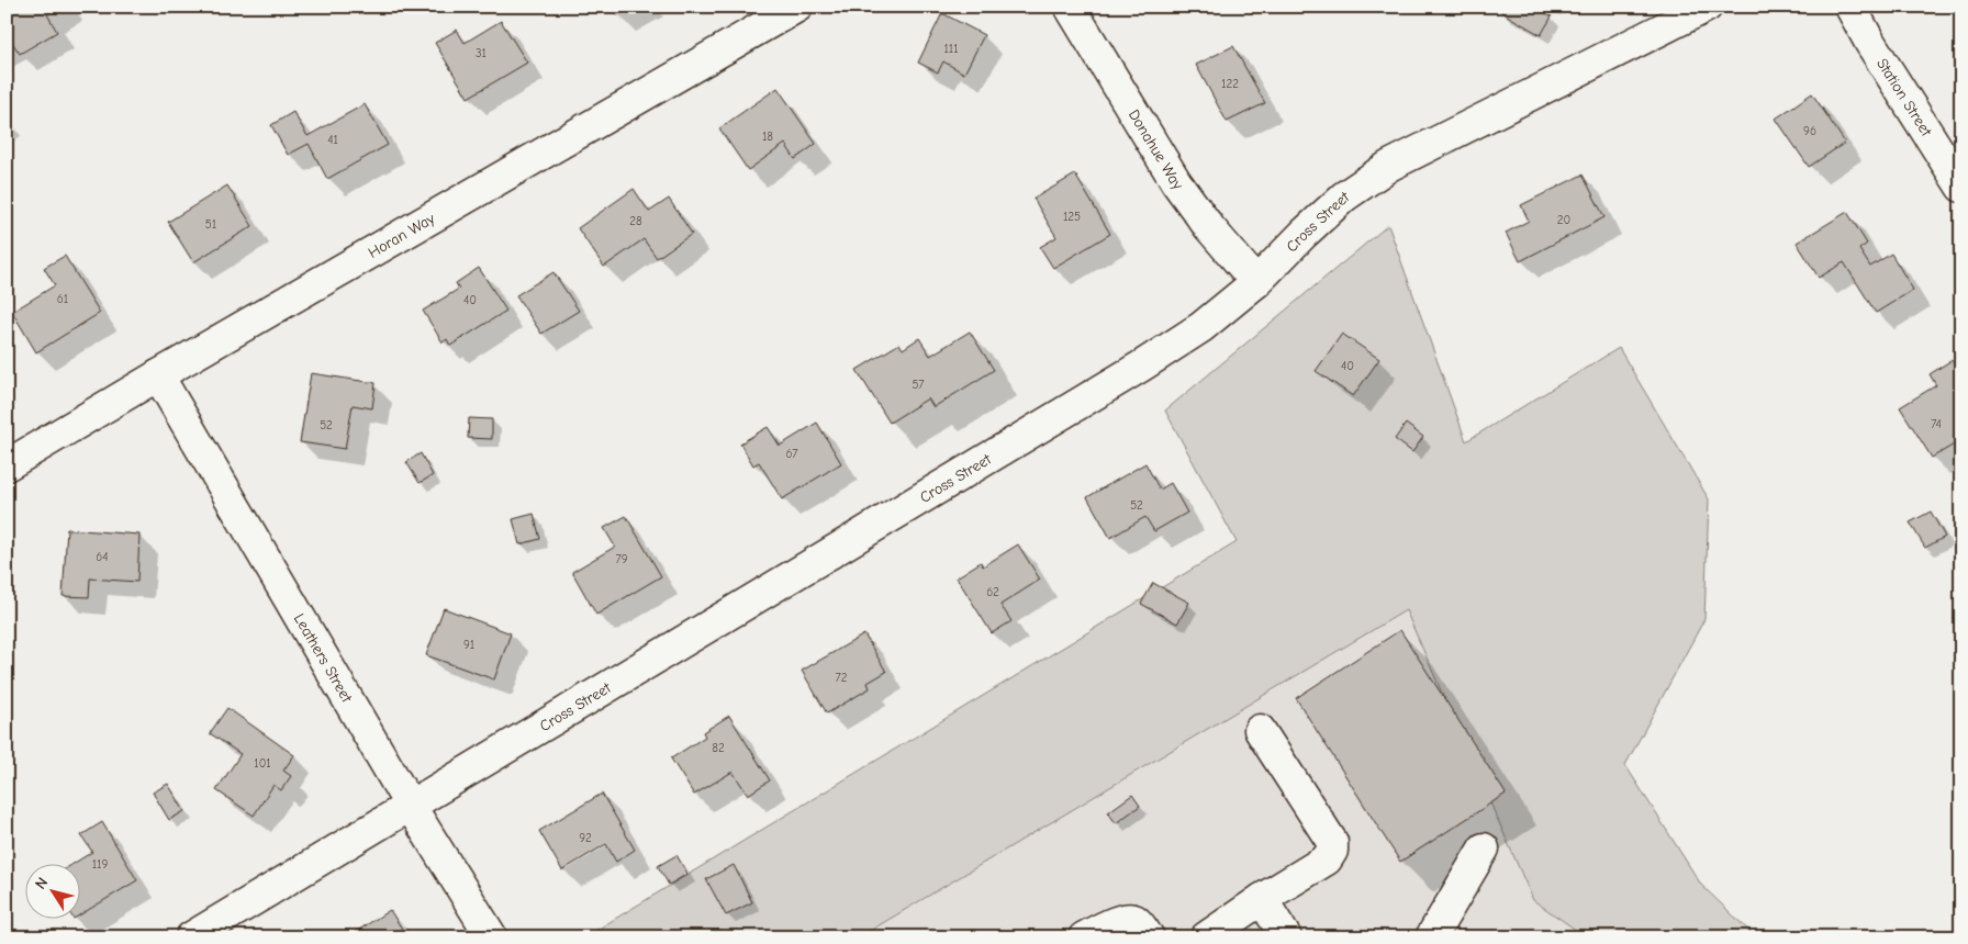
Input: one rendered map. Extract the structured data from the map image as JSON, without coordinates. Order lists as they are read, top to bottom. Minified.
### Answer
{"streets":{"street":["Station Street","Donahue Way","Cross Street","Horan Way","Leathers Street"]},"crossings":[["Donahue Way","Cross Street"],["Cross Street","Leathers Street"],["Horan Way","Leathers Street"]],"house_numbers":["111","31","122","96","18","41","125","20","28","51","61","40","40","57","74","52","67","52","64","79","62","91","72","82","101","92","119"],"north":"top left"}
